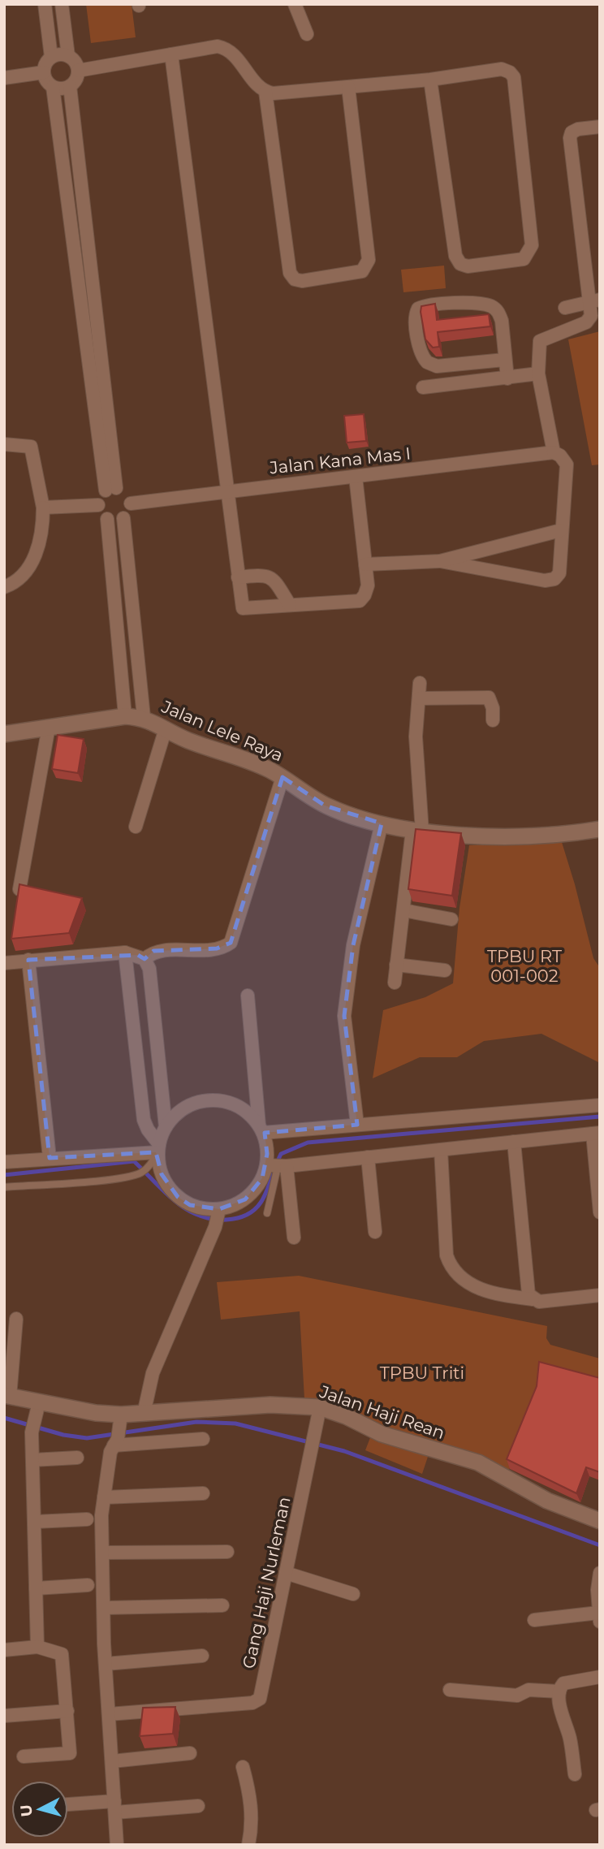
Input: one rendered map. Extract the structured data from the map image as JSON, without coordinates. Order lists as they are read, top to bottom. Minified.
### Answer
{"streets":{"street":["Jalan Kana Mas I","Jalan Lele Raya","Jalan Haji Rean","Gang Haji Nurleman"]},"crossings":[["Jalan Haji Rean","Gang Haji Nurleman"]],"parks":["TPBU RT 001-002","TPBU Triti"],"north":"left"}
